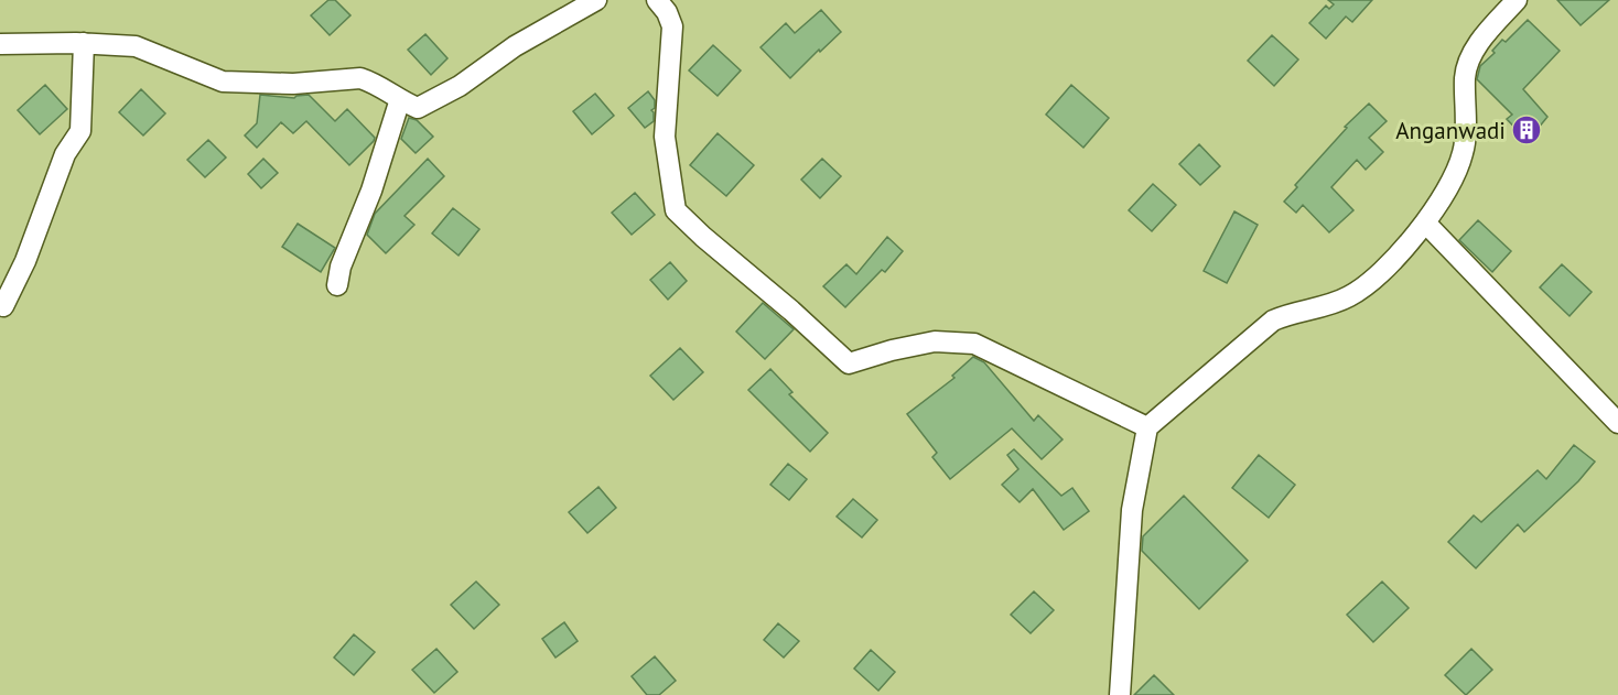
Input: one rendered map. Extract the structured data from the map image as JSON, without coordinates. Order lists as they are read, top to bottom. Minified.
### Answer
{"places":{"building":["Anganwadi"]}}
